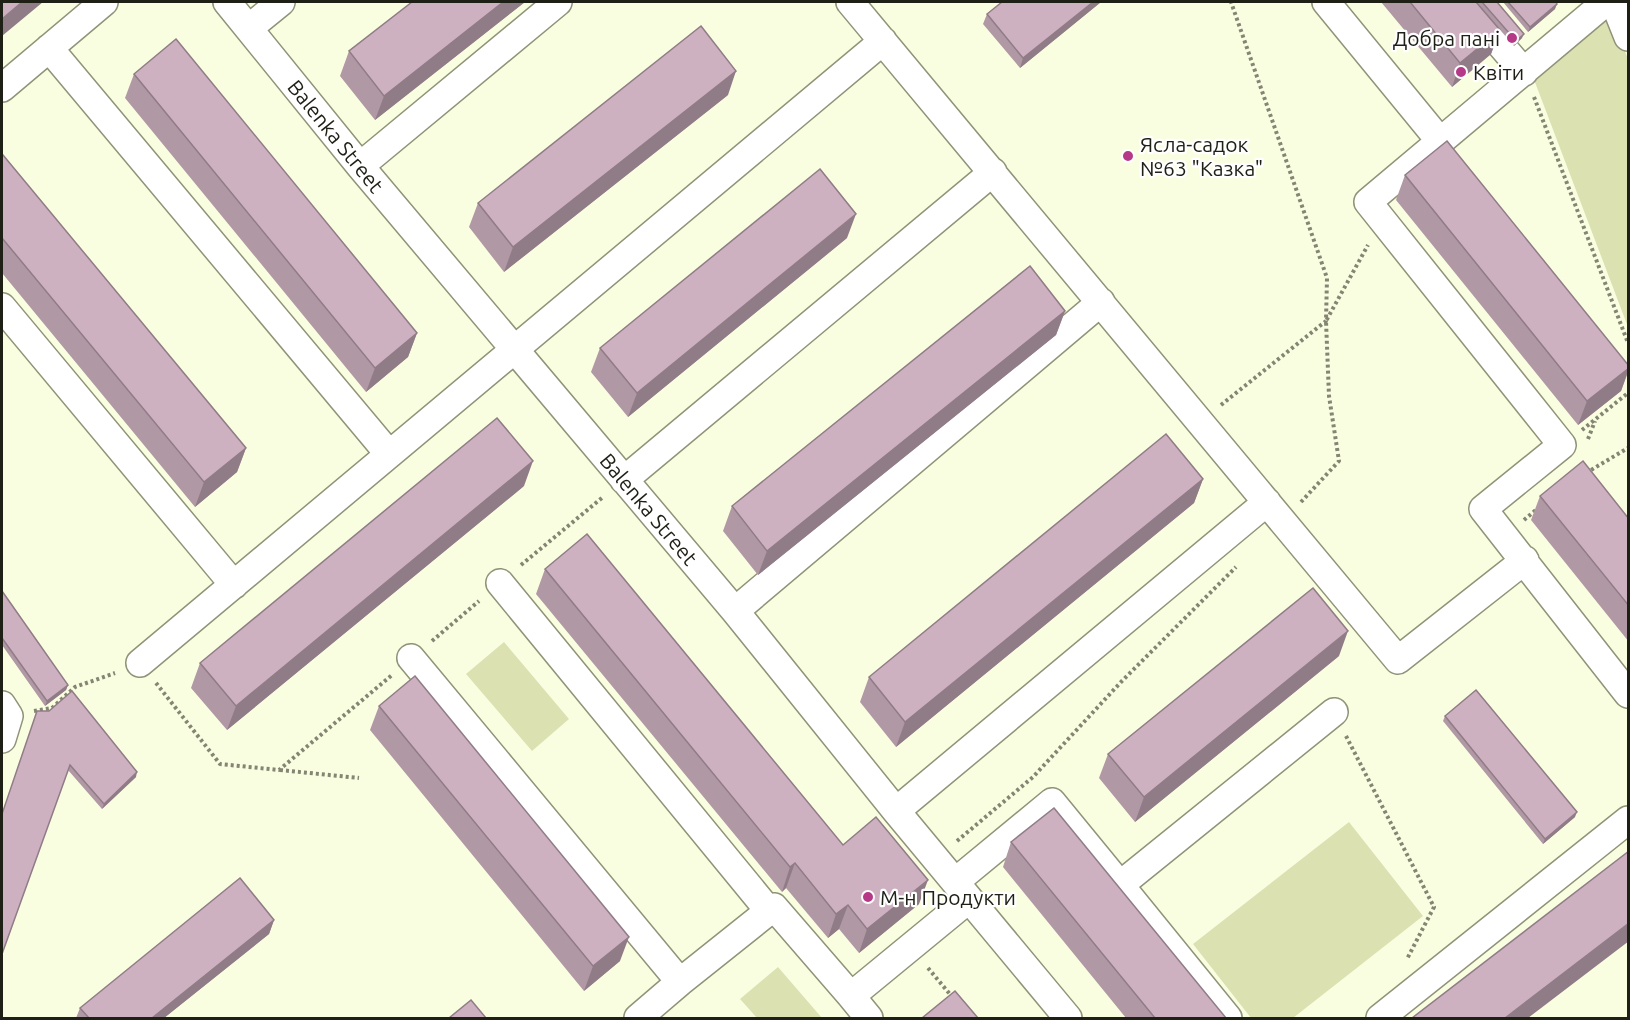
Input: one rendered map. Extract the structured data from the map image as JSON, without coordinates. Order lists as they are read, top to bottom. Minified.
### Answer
{"streets":{"street":["Balenka Street"]},"places":["Добра пані","Квіти","Ясла-садок №63 \"Казка\"","М-н Продукти"]}
